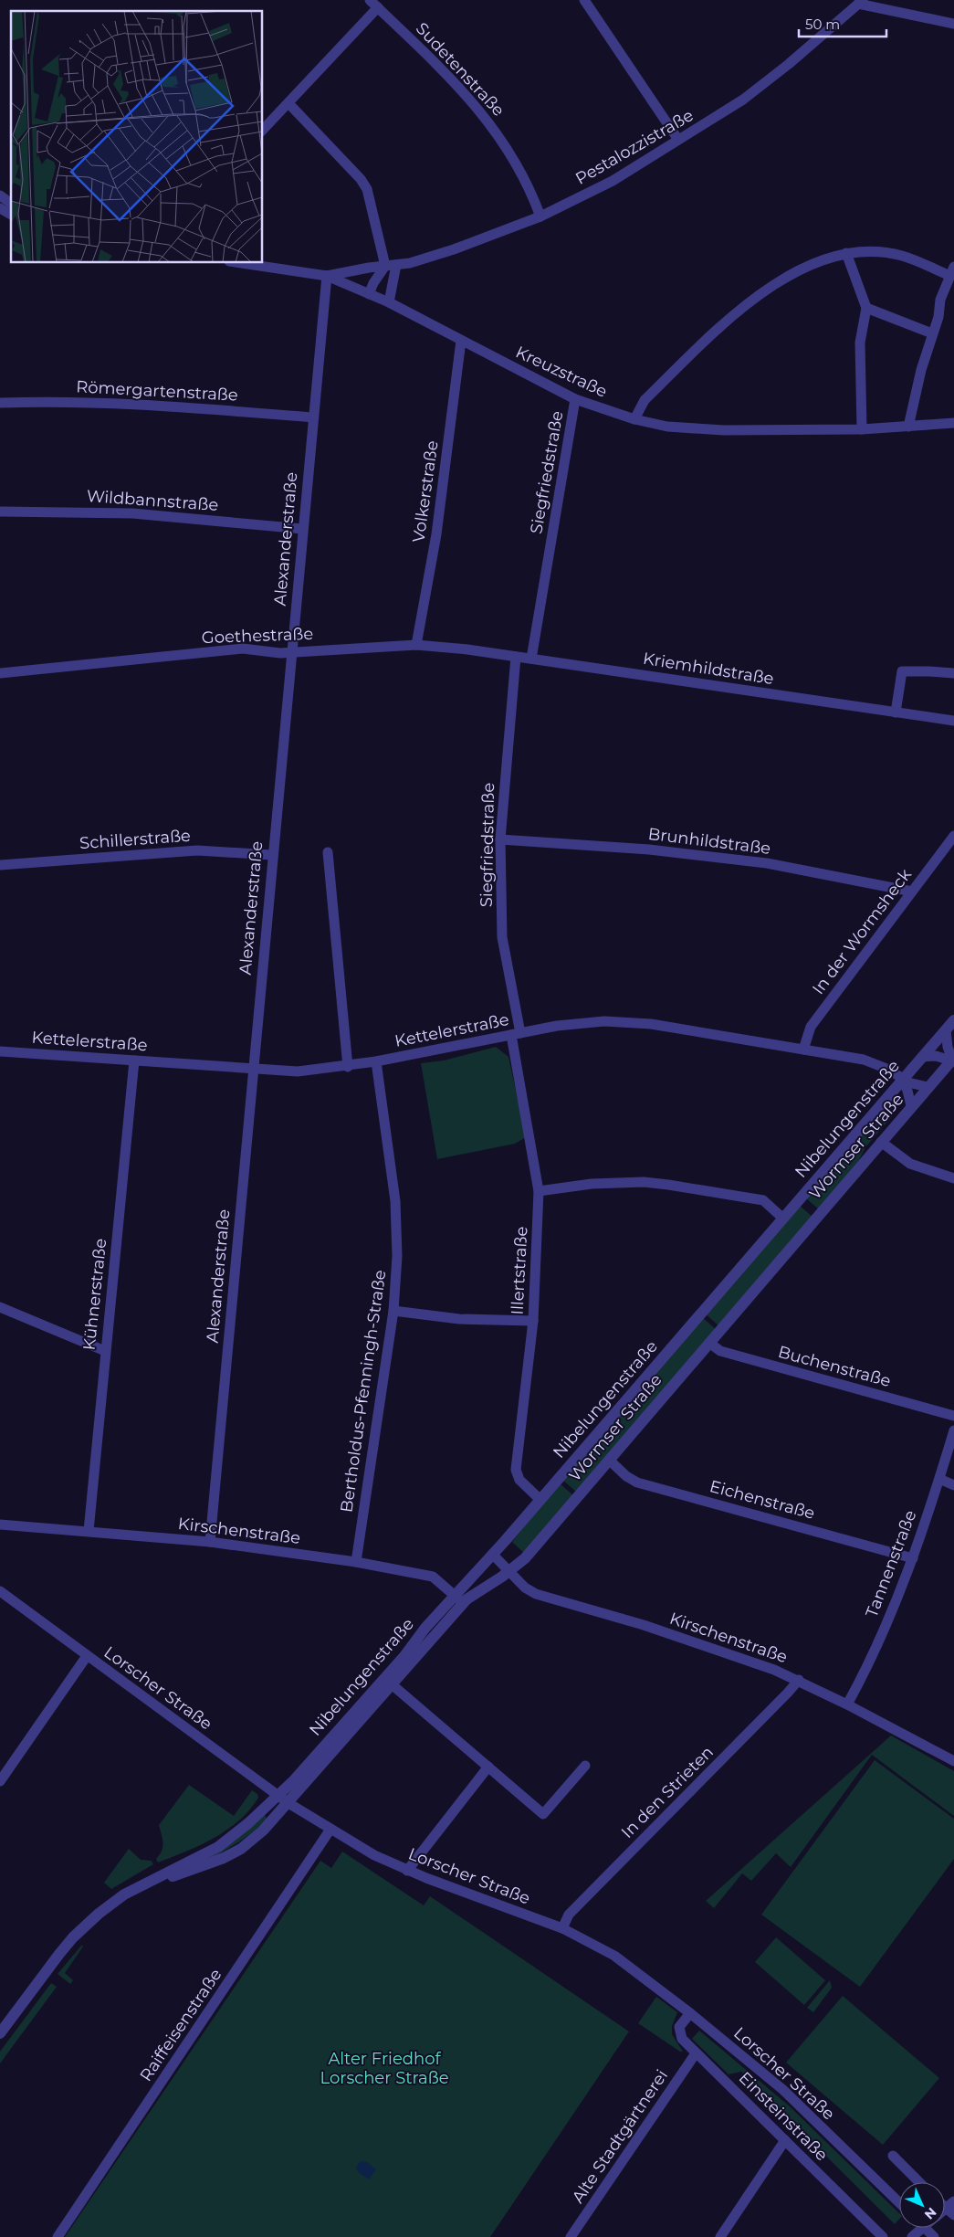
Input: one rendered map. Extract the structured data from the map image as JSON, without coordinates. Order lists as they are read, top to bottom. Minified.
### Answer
{"streets":{"street":["Sudetenstraße","Pestalozzistraße","Kreuzstraße","Römergartenstraße","Siegfriedstraße","Volkerstraße","Wildbannstraße","Alexanderstraße","Goethestraße","Kriemhildstraße","Schillerstraße","Brunhildstraße","In der Wormsheck","Kettelerstraße","Nibelungenstraße","Wormser Straße","Illertstraße","Kühnerstraße","Buchenstraße","Bertholdus-Pfenningh-Straße","Eichenstraße","Kirschenstraße","Tannenstraße","Lorscher Straße","In den Strieten","Raiffeisenstraße","Einsteinstraße","Alte Stadtgärtnerei"]},"crossings":[["Sudetenstraße","Pestalozzistraße"],["Pestalozzistraße","Kreuzstraße"],["Pestalozzistraße","Alexanderstraße"],["Kreuzstraße","Siegfriedstraße"],["Kreuzstraße","Volkerstraße"],["Kreuzstraße","Alexanderstraße"],["Römergartenstraße","Alexanderstraße"],["Siegfriedstraße","Goethestraße"],["Siegfriedstraße","Kriemhildstraße"],["Siegfriedstraße","Brunhildstraße"],["Siegfriedstraße","Kettelerstraße"],["Siegfriedstraße","Illertstraße"],["Volkerstraße","Goethestraße"],["Wildbannstraße","Alexanderstraße"],["Alexanderstraße","Goethestraße"],["Alexanderstraße","Schillerstraße"],["Alexanderstraße","Kettelerstraße"],["Alexanderstraße","Kirschenstraße"],["Goethestraße","Kriemhildstraße"],["Brunhildstraße","In der Wormsheck"],["In der Wormsheck","Kettelerstraße"],["Kettelerstraße","Nibelungenstraße"],["Kettelerstraße","Wormser Straße"],["Kettelerstraße","Illertstraße"],["Kettelerstraße","Kühnerstraße"],["Kettelerstraße","Bertholdus-Pfenningh-Straße"],["Nibelungenstraße","Wormser Straße"],["Nibelungenstraße","Illertstraße"],["Nibelungenstraße","Kirschenstraße"],["Nibelungenstraße","Lorscher Straße"],["Wormser Straße","Buchenstraße"],["Wormser Straße","Eichenstraße"],["Wormser Straße","Kirschenstraße"],["Wormser Straße","Lorscher Straße"],["Kühnerstraße","Kirschenstraße"],["Bertholdus-Pfenningh-Straße","Kirschenstraße"],["Eichenstraße","Tannenstraße"],["Kirschenstraße","Tannenstraße"],["Kirschenstraße","In den Strieten"],["Lorscher Straße","In den Strieten"],["Lorscher Straße","Raiffeisenstraße"],["Lorscher Straße","Einsteinstraße"],["Einsteinstraße","Alte Stadtgärtnerei"]],"parks":["Alter Friedhof Lorscher Straße"],"scale_bar":"50 m","north":"bottom right"}
